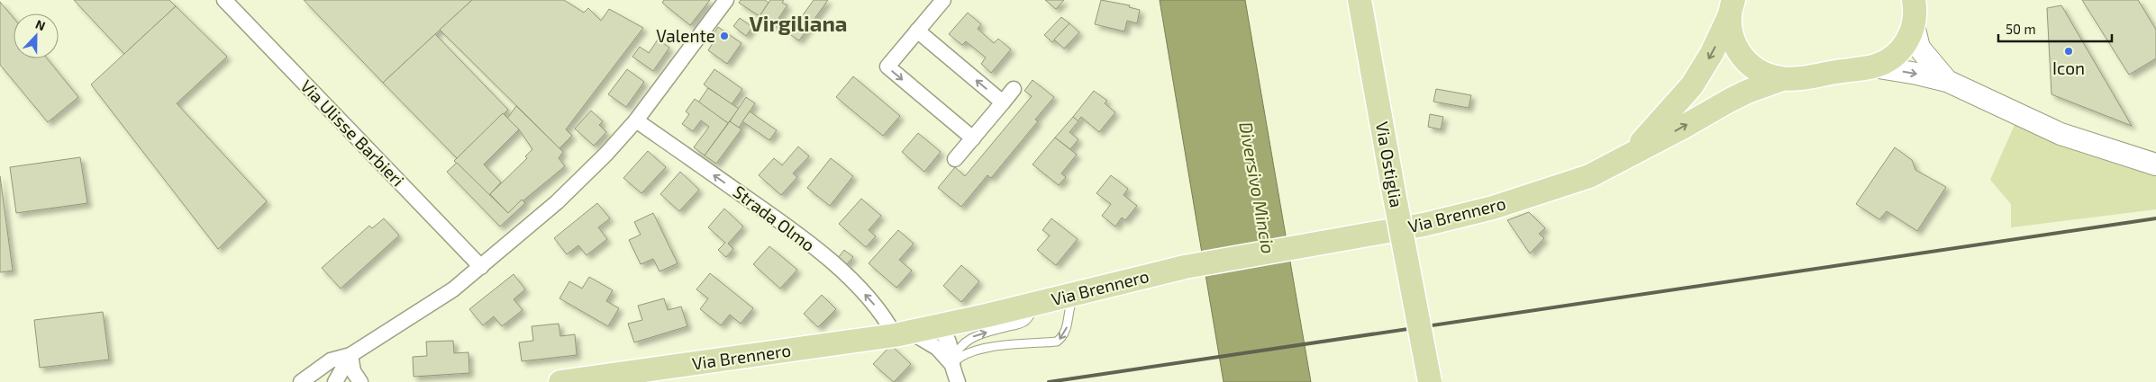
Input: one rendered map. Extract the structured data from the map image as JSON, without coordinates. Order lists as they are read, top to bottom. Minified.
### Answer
{"streets":{"main road":["Via Ostiglia","Via Brennero"],"street":["Via Ulisse Barbieri","Strada Olmo"]},"crossings":[["Via Brennero","Strada Olmo"]],"one_way":["Strada Olmo"],"districts":["Virgiliana"],"water":["Diversivo Mincio"],"places":["Valente","Icon"],"scale_bar":"50 m","north":"top"}
